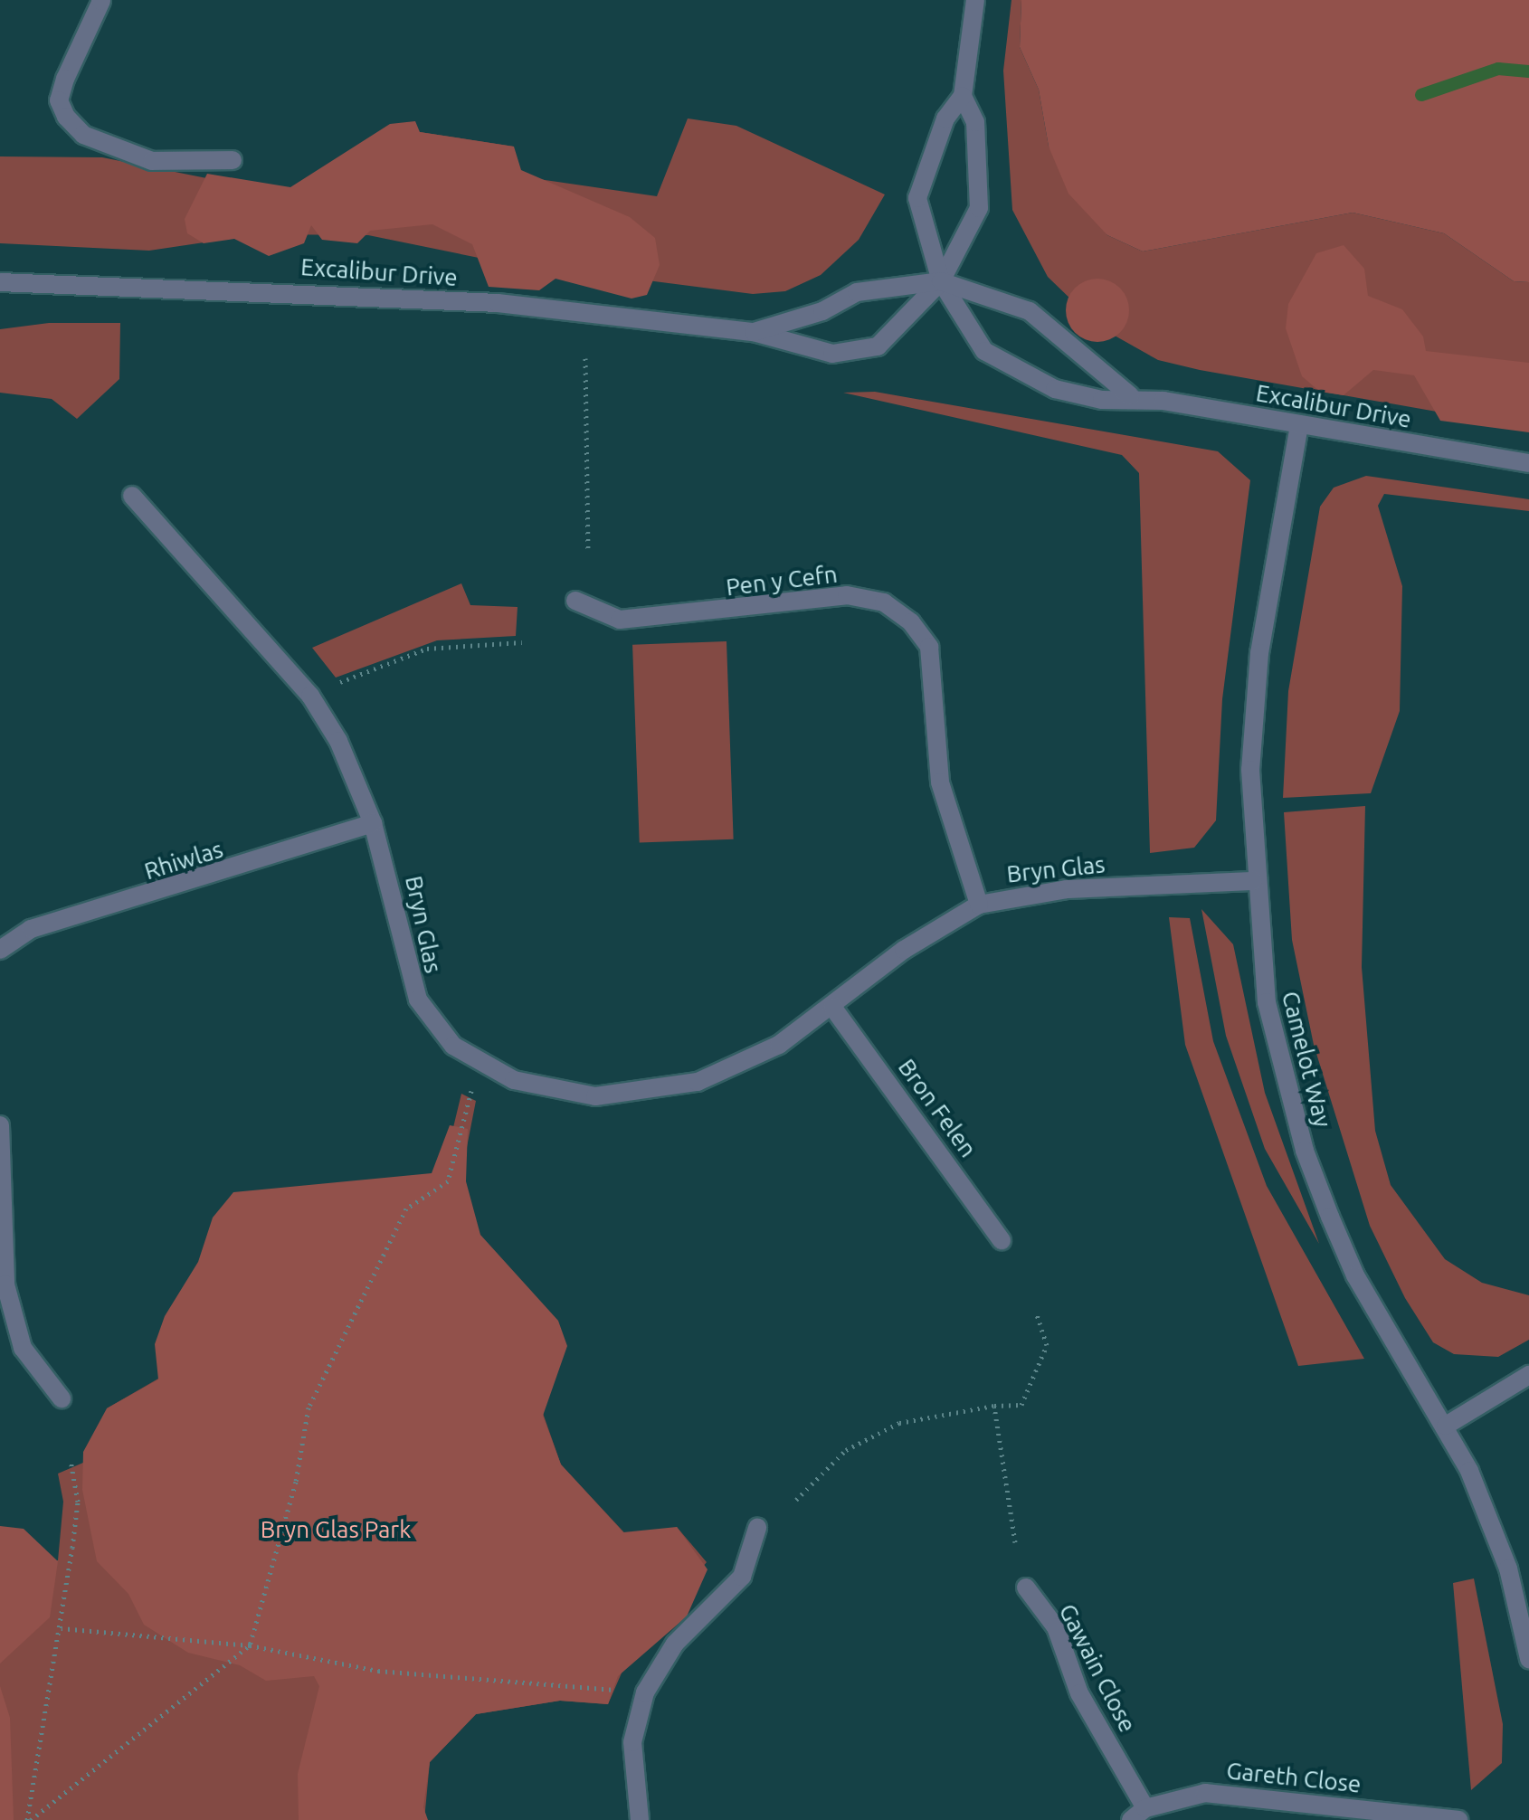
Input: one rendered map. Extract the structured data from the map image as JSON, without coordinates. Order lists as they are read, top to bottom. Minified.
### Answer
{"streets":{"street":["Excalibur Drive","Pen y Cefn","Rhiwlas","Bryn Glas","Camelot Way","Bron Felen","Gawain Close","Gareth Close"]},"crossings":[["Excalibur Drive","Camelot Way"],["Pen y Cefn","Bryn Glas"],["Rhiwlas","Bryn Glas"],["Bryn Glas","Camelot Way"],["Bryn Glas","Bron Felen"],["Gawain Close","Gareth Close"]],"parks":["Bryn Glas Park"]}
